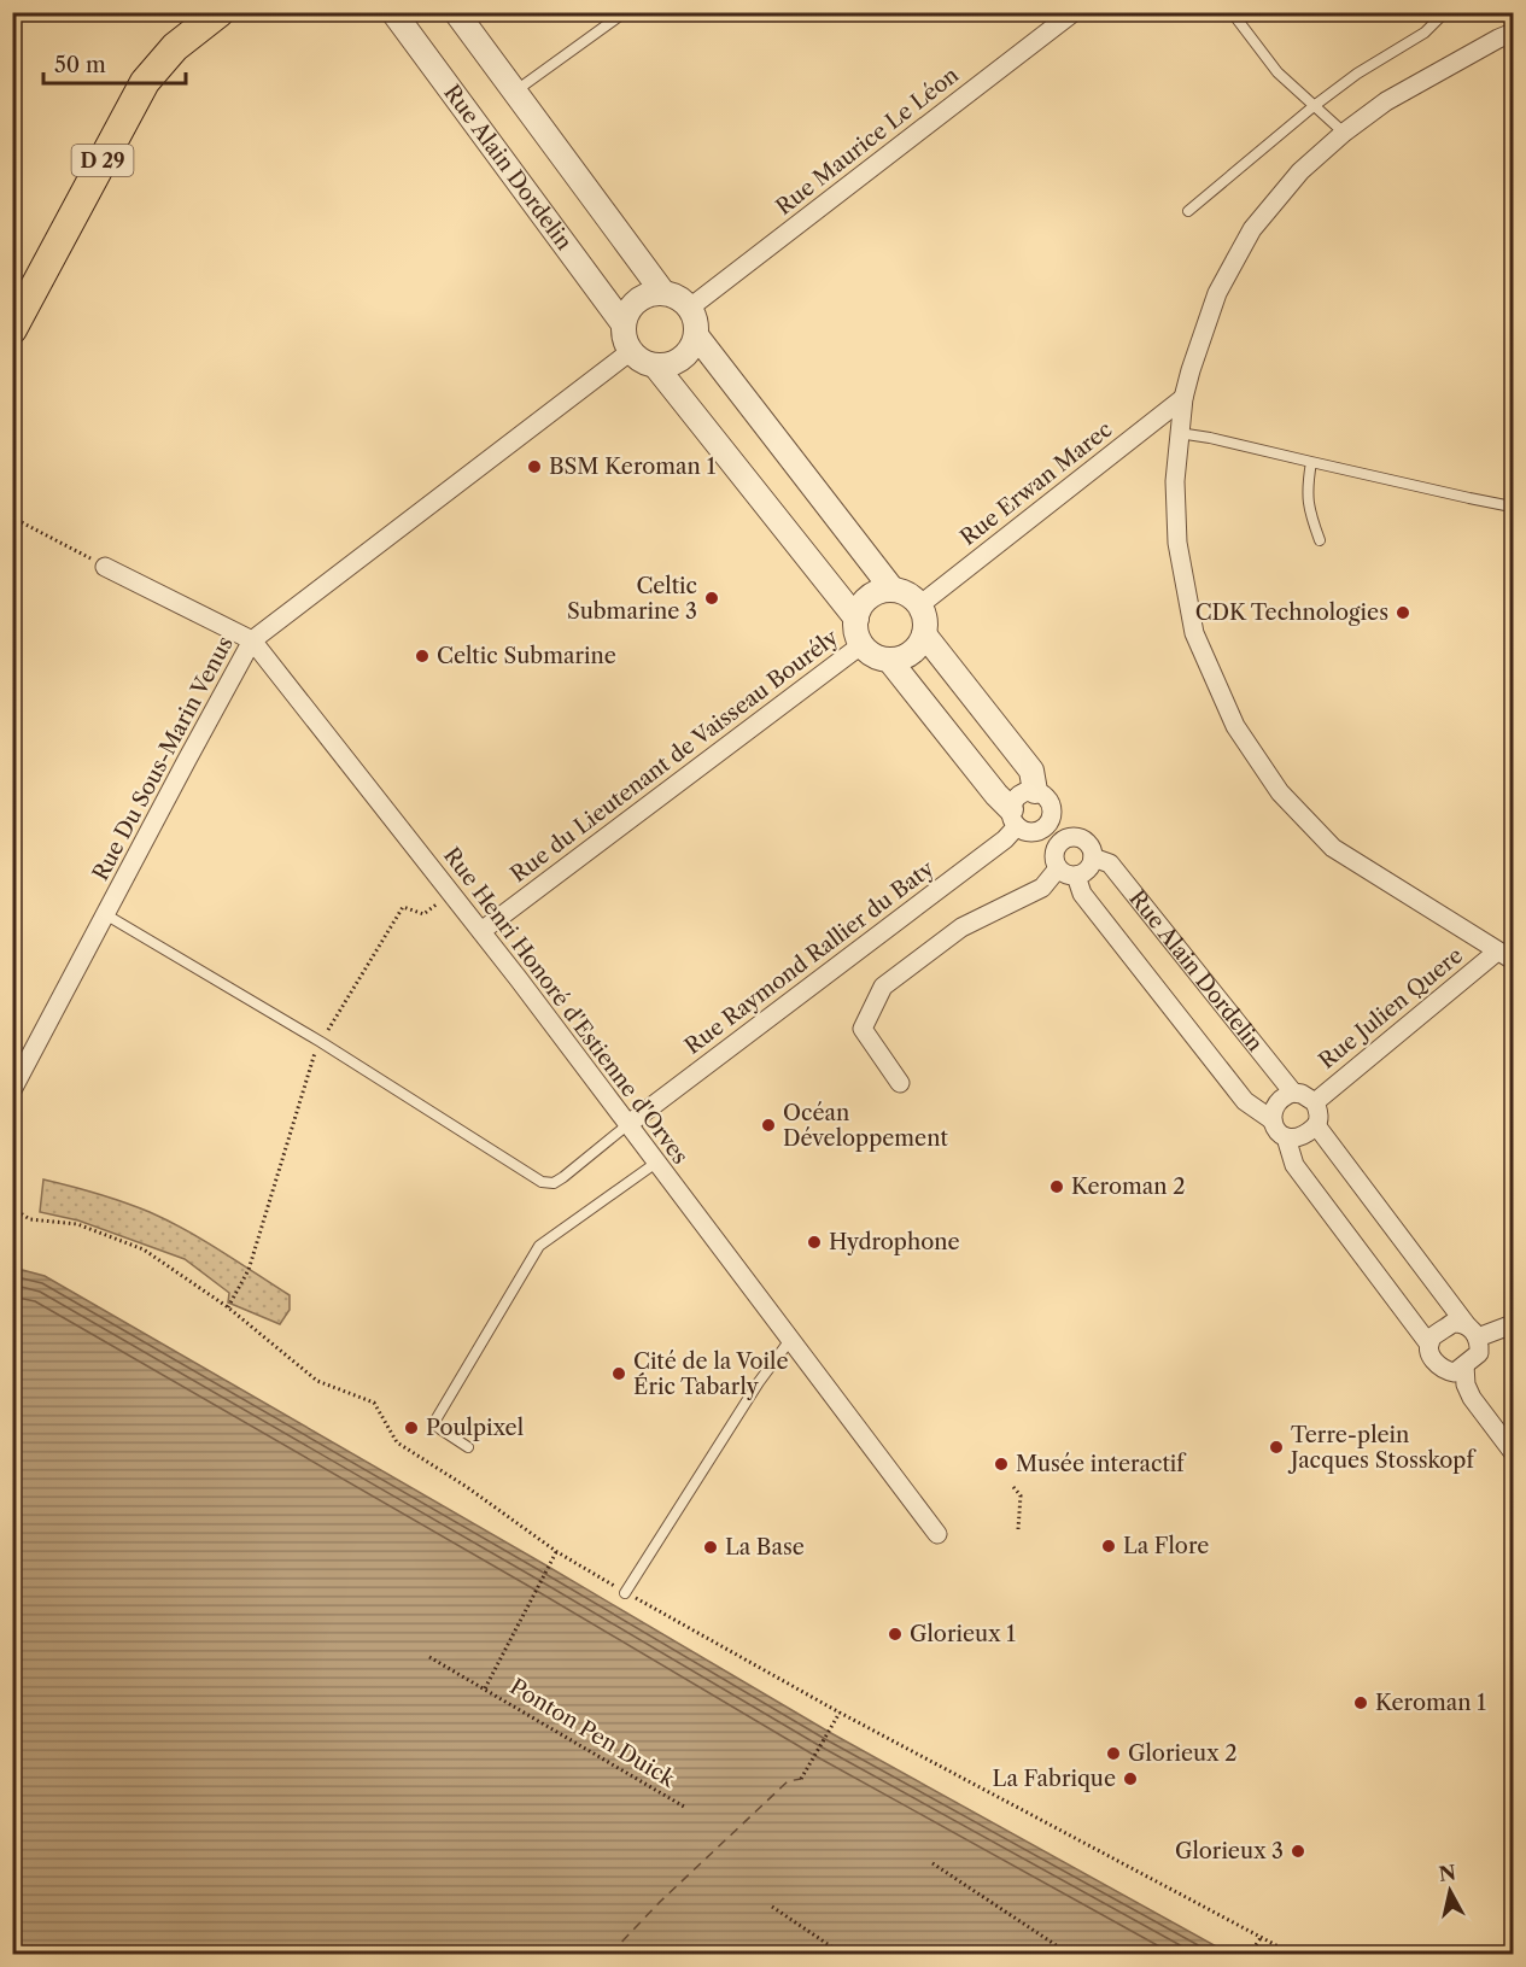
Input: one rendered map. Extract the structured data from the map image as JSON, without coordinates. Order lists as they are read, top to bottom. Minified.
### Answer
{"streets":{"main road":["D 29"],"street":["Rue Maurice Le Léon","Rue Alain Dordelin","Rue Erwan Marec","Rue du Lieutenant de Vaisseau Bourély","Rue Du Sous-Marin Venus","Rue Raymond Rallier du Baty","Rue Henri Honoré d'Estienne d'Orves","Rue Julien Quere"],"path":["Ponton Pen Duick"]},"crossings":[["Rue Maurice Le Léon","Rue Alain Dordelin"],["Rue Maurice Le Léon","Rue Du Sous-Marin Venus"],["Rue Alain Dordelin","Rue Du Sous-Marin Venus"],["Rue Alain Dordelin","Rue Julien Quere"],["Rue Erwan Marec","Rue du Lieutenant de Vaisseau Bourély"],["Rue du Lieutenant de Vaisseau Bourély","Rue Henri Honoré d'Estienne d'Orves"],["Rue Du Sous-Marin Venus","Rue Henri Honoré d'Estienne d'Orves"],["Rue Raymond Rallier du Baty","Rue Henri Honoré d'Estienne d'Orves"]],"places":["BSM Keroman 1","Celtic Submarine 3","CDK Technologies","Celtic Submarine","Océan Développement","Keroman 2","Hydrophone","Cité de la Voile Éric Tabarly","Poulpixel","Terre-plein Jacques Stosskopf","Musée interactif","La Flore","La Base","Glorieux 1","Keroman 1","Glorieux 2","La Fabrique","Glorieux 3"],"scale_bar":"50 m","north":"top"}
